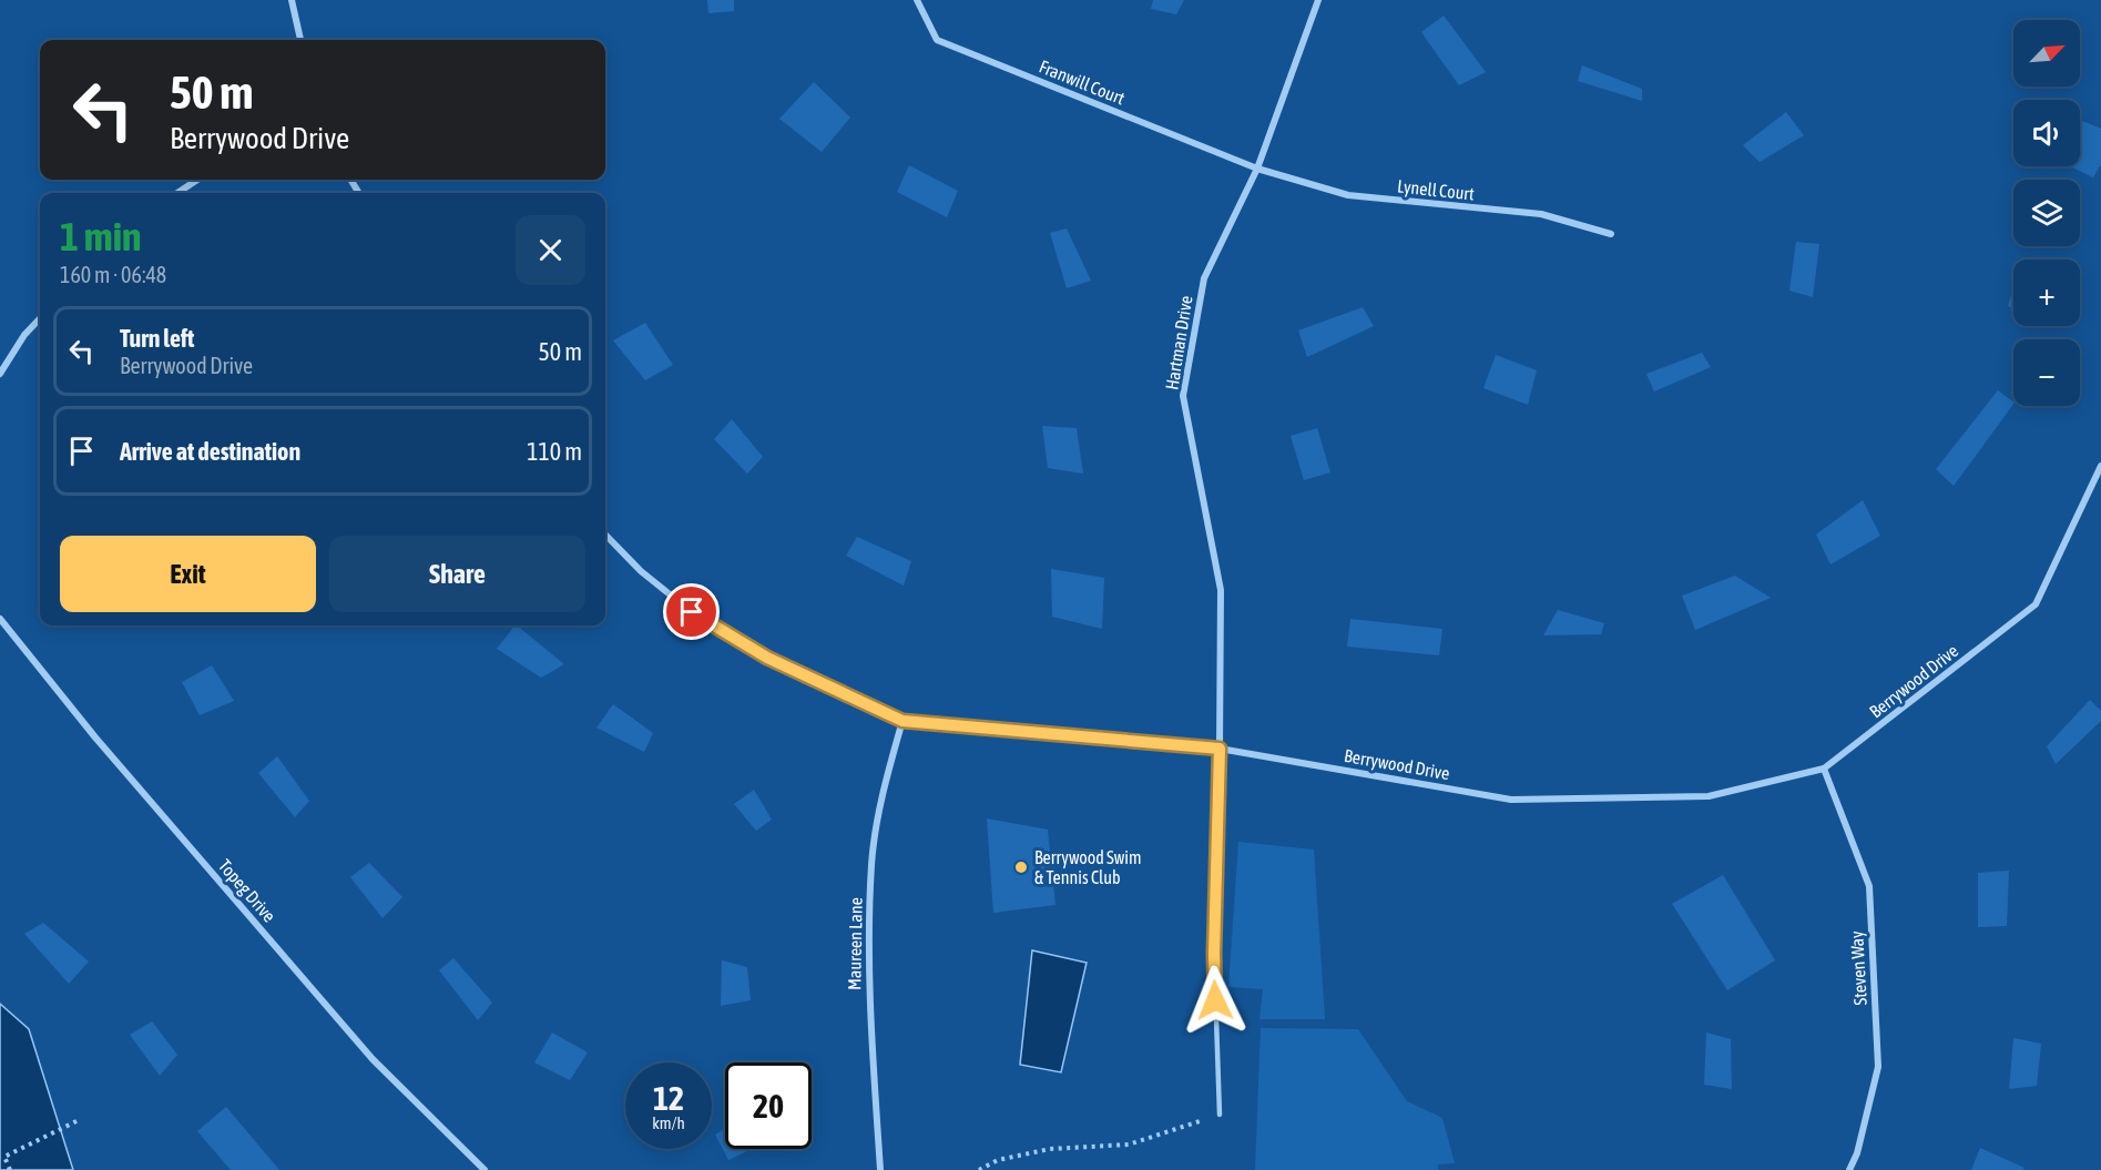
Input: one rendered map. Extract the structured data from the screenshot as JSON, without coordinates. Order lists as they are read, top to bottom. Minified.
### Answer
{"streets":{"street":["Franwill Court","Lynell Court","Hartman Drive","Berrywood Drive","Topeg Drive","Maureen Lane","Steven Way"]},"crossings":[["Franwill Court","Lynell Court"],["Franwill Court","Hartman Drive"],["Lynell Court","Hartman Drive"],["Hartman Drive","Berrywood Drive"],["Berrywood Drive","Maureen Lane"],["Berrywood Drive","Steven Way"]],"places":["Berrywood Swim & Tennis Club"],"north":"top right","page":{"map_buttons":["+","−"],"turn":["50 m","Berrywood Drive"],"heading":["1 min","160 m · 06:48"],"list":[{"name":"Turn left","note":"Berrywood Drive","value":"50 m"},{"name":"Arrive at destination","value":"110 m"}],"buttons":["Exit","Share"],"speed":"12 km/h","limit":"20"}}
